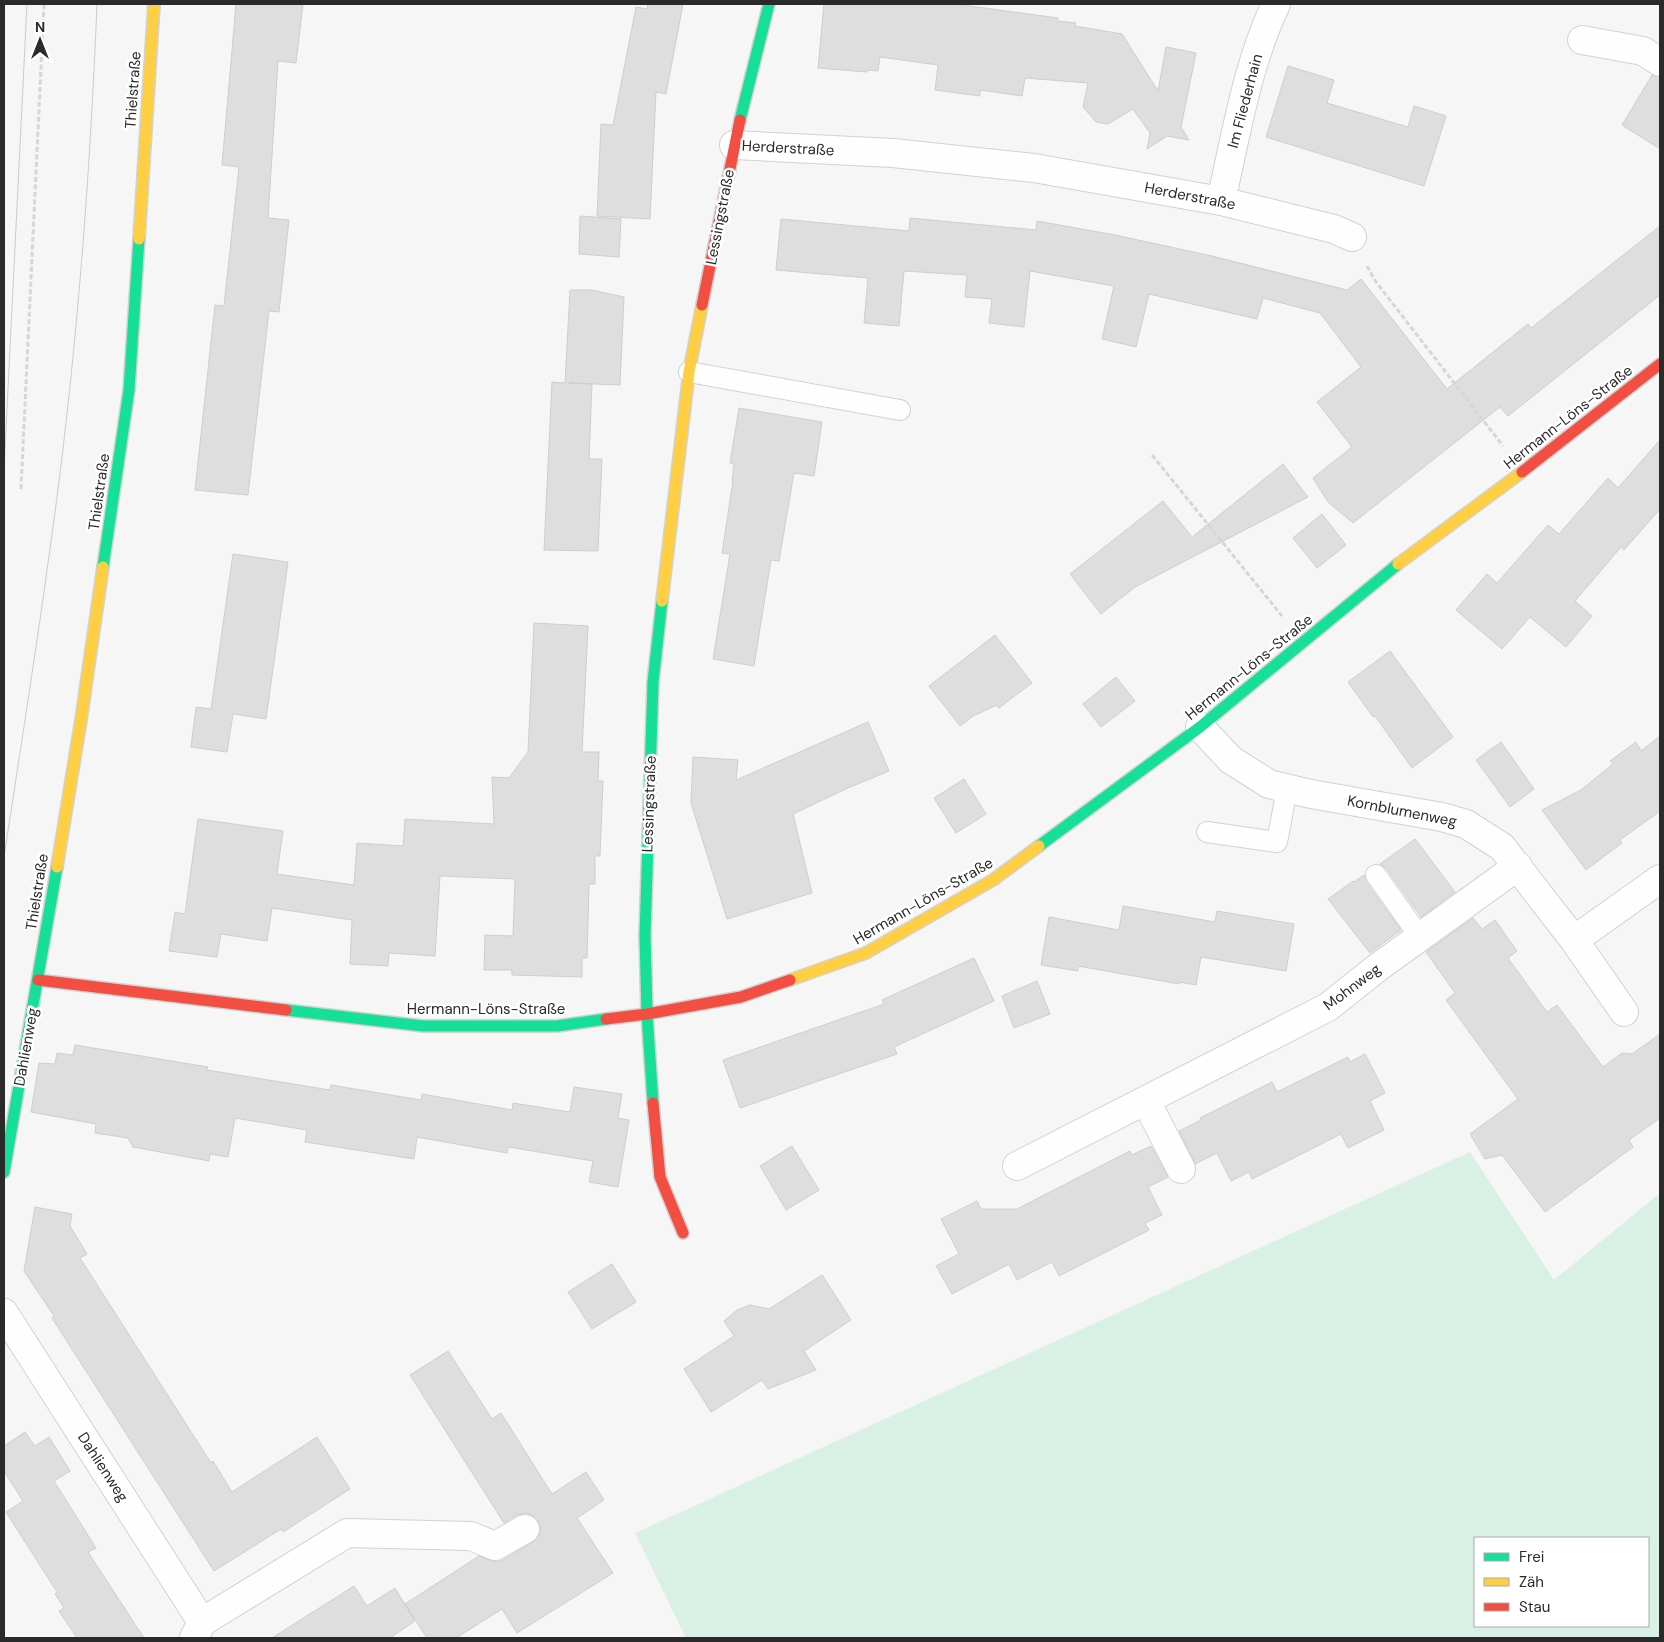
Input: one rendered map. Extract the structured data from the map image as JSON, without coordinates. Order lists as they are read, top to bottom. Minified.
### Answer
{"streets":{"street":["Thielstraße","Im Fliederhain","Herderstraße","Lessingstraße","Hermann-Löns-Straße","Kornblumenweg","Mohnweg","Dahlienweg"]},"crossings":[["Thielstraße","Hermann-Löns-Straße"],["Thielstraße","Dahlienweg"],["Im Fliederhain","Herderstraße"],["Herderstraße","Lessingstraße"],["Lessingstraße","Hermann-Löns-Straße"],["Hermann-Löns-Straße","Kornblumenweg"],["Hermann-Löns-Straße","Dahlienweg"],["Kornblumenweg","Mohnweg"]],"legend":["Frei","Zäh","Stau"],"north":"top"}
